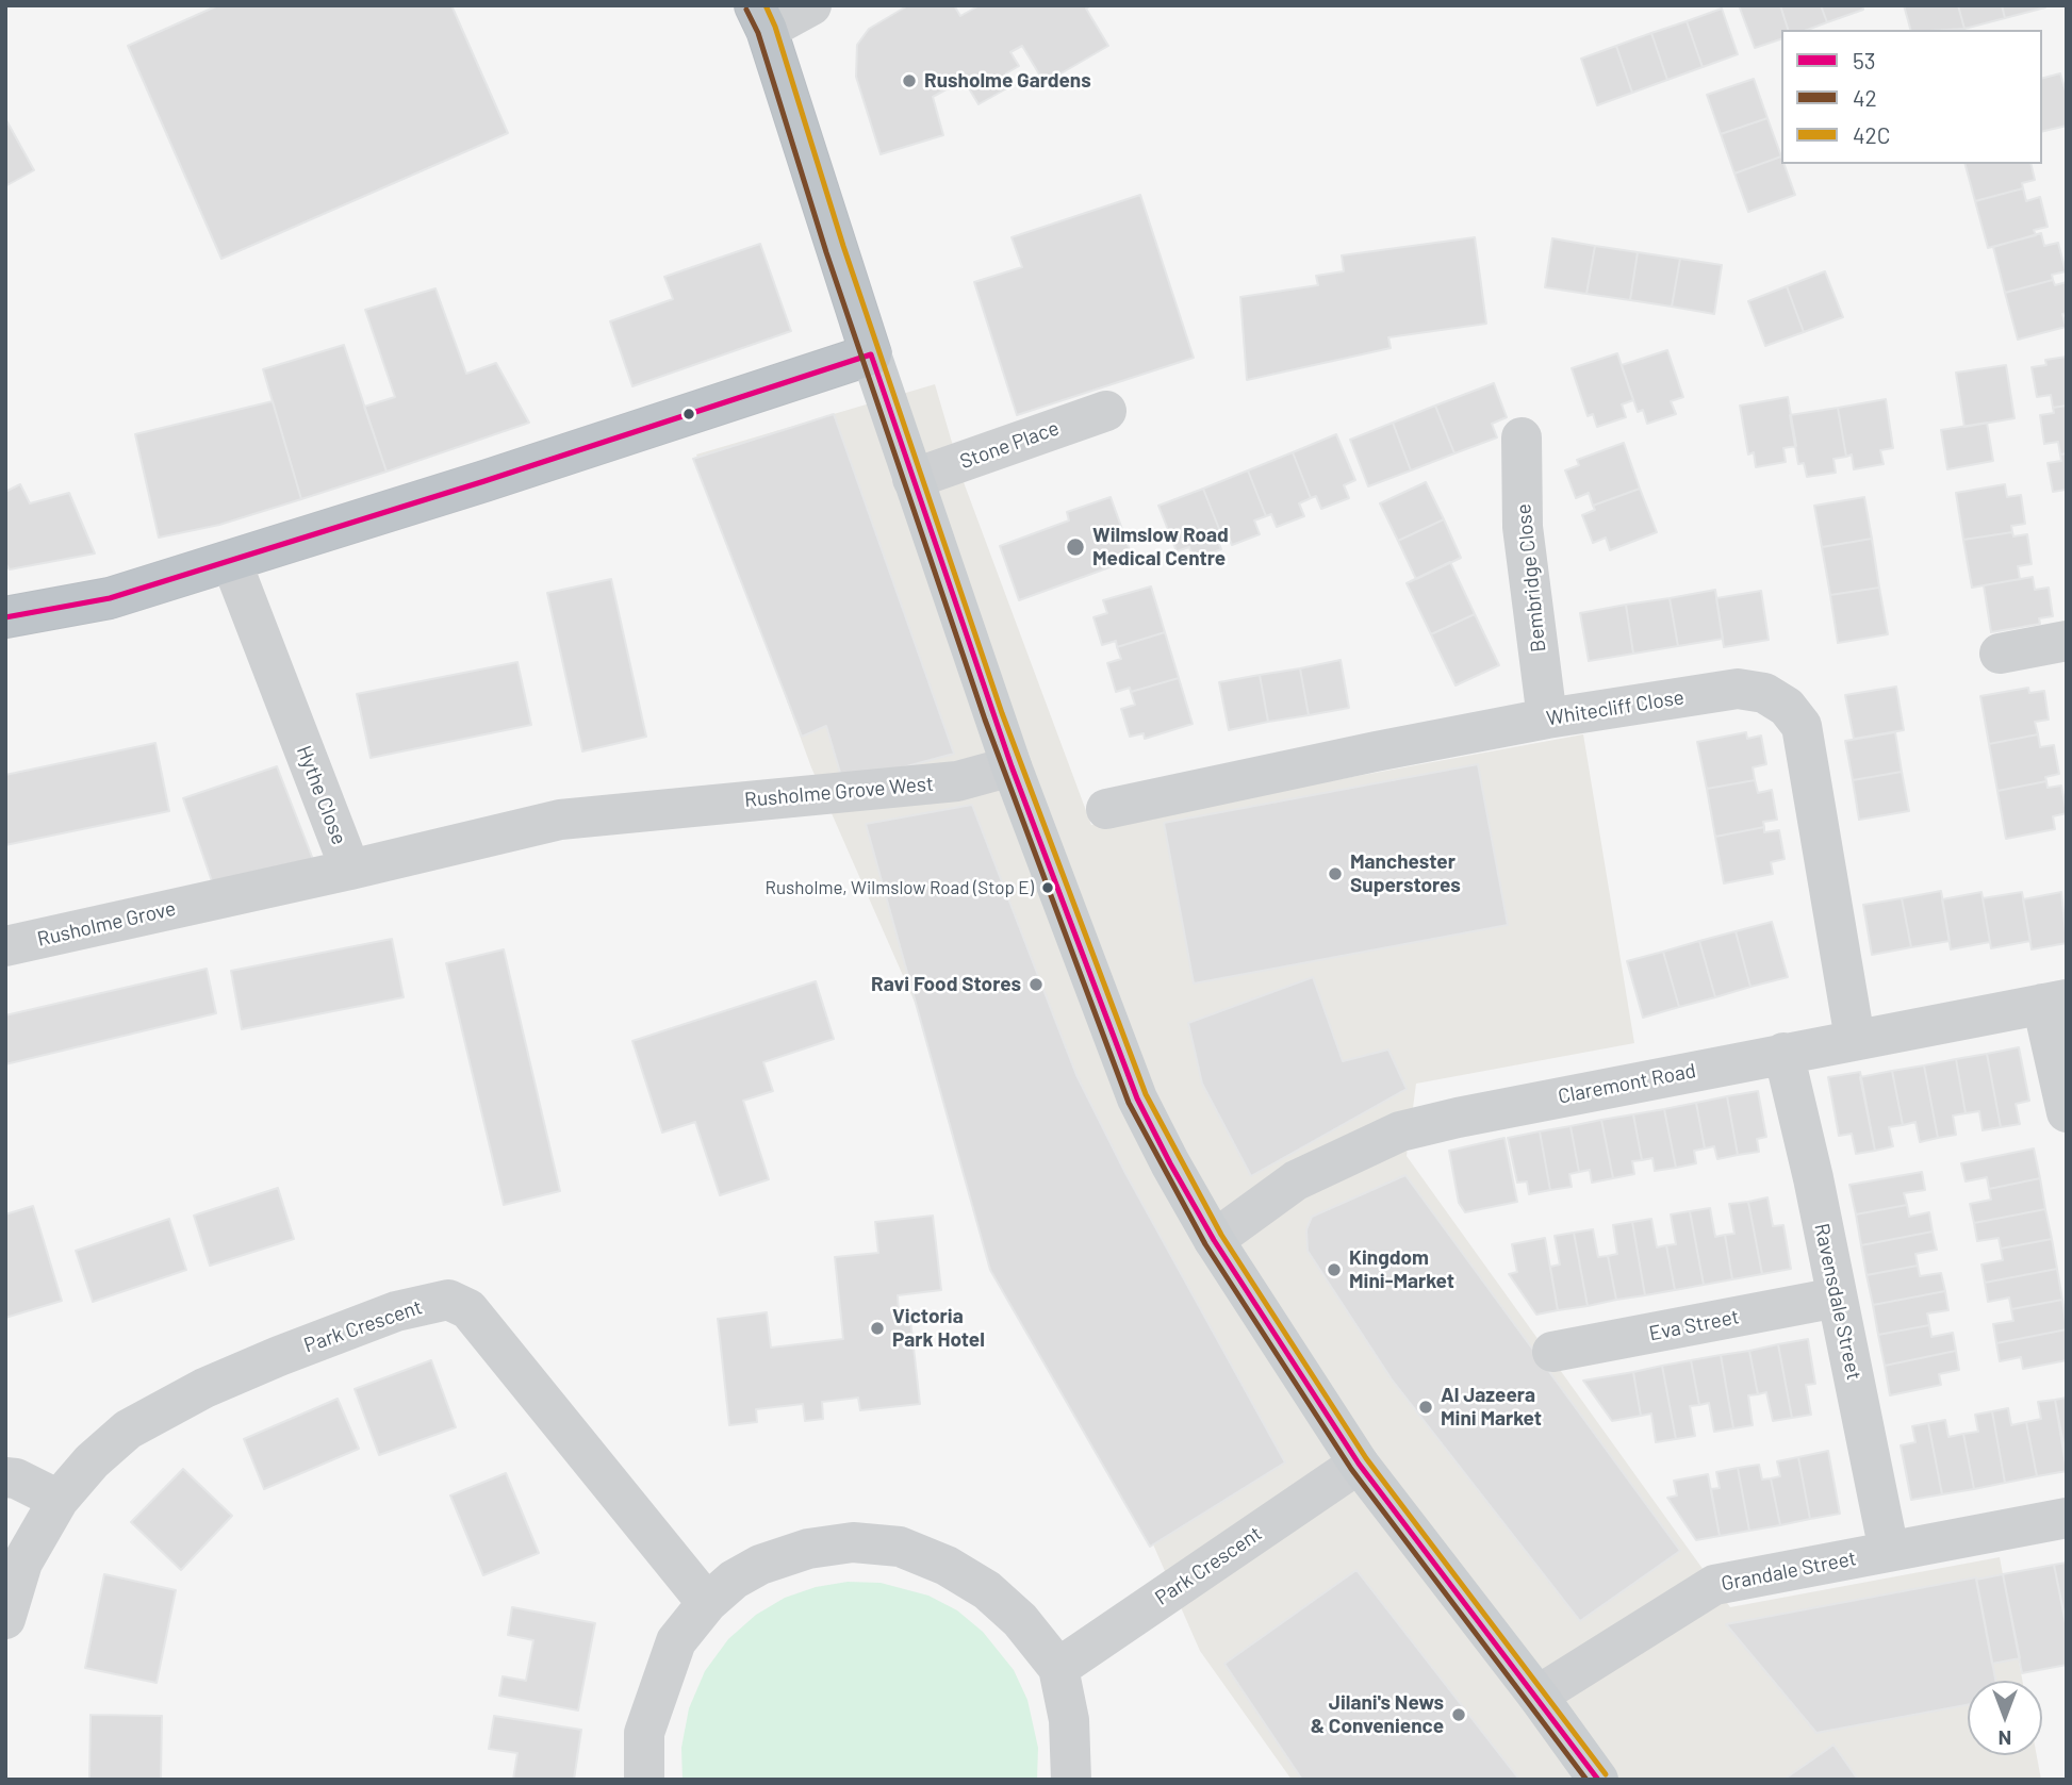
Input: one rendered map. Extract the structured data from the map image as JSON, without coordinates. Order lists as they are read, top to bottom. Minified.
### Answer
{"streets":{"street":["Stone Place","Bembridge Close","Whitecliff Close","Rusholme Grove West","Hythe Close","Rusholme Grove","Claremont Road","Ravensdale Street","Eva Street","Park Crescent","Grandale Street"]},"crossings":[["Bembridge Close","Whitecliff Close"],["Whitecliff Close","Claremont Road"],["Rusholme Grove West","Hythe Close"],["Hythe Close","Rusholme Grove"],["Claremont Road","Ravensdale Street"],["Ravensdale Street","Eva Street"],["Ravensdale Street","Grandale Street"]],"places":["Rusholme Gardens","Wilmslow Road Medical Centre","Manchester Superstores","Rusholme, Wilmslow Road (Stop E)","Ravi Food Stores","Kingdom Mini-Market","Victoria Park Hotel","Al Jazeera Mini Market","Jilani's News & Convenience"],"lines":["transit line 42C","transit line 42","transit line 53"],"legend":["53","42","42C"],"north":"bottom"}
